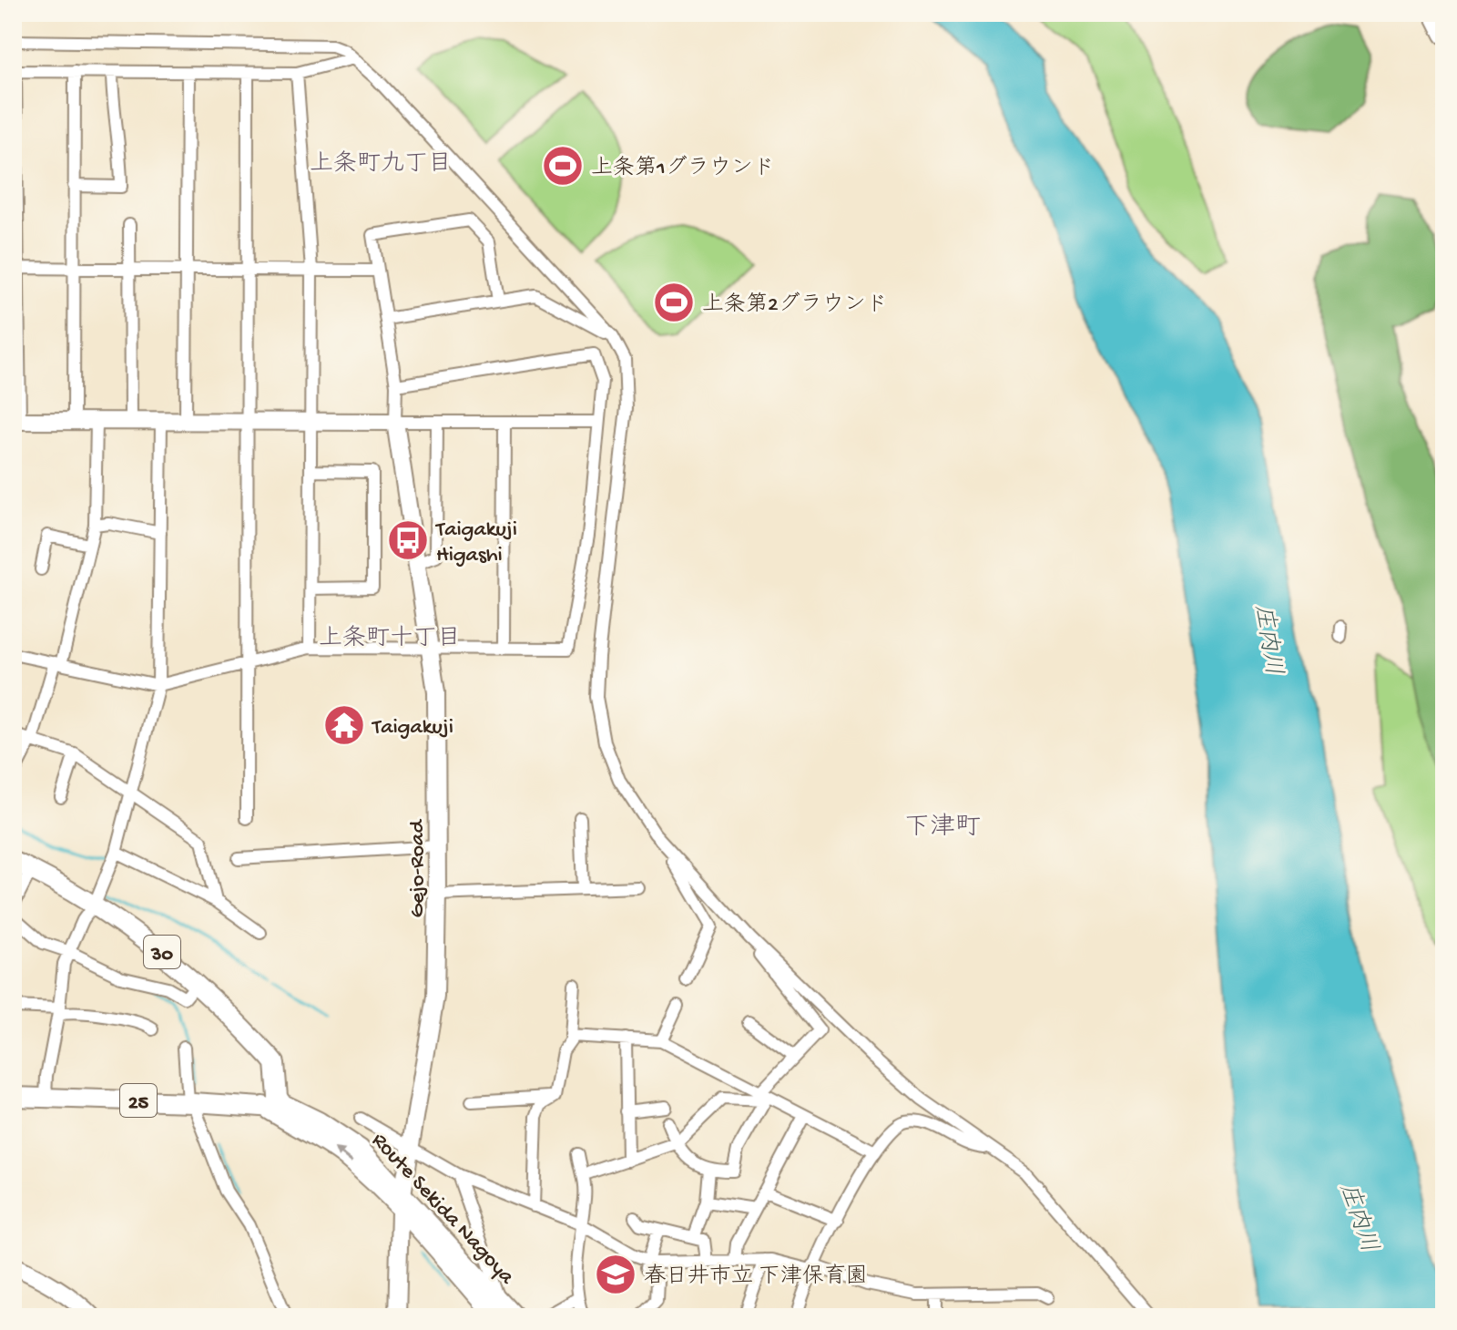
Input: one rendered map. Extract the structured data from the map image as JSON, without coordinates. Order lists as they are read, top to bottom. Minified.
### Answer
{"streets":{"main road":["30","25","Route Sekida Nagoya"],"street":["Gejo-Road"]},"crossings":[["Gejo-Road","Route Sekida Nagoya"],["30","25"],["30","Route Sekida Nagoya"],["25","Route Sekida Nagoya"]],"districts":["上条町九丁目","上条町十丁目","下津町"],"water":["庄内川"],"places":{"sports":["上条第1グラウンド","上条第2グラウンド"],"bus stop":["Taigakuji Higashi"],"temple":["Taigakuji"],"school or university":["春日井市立 下津保育園"]}}
